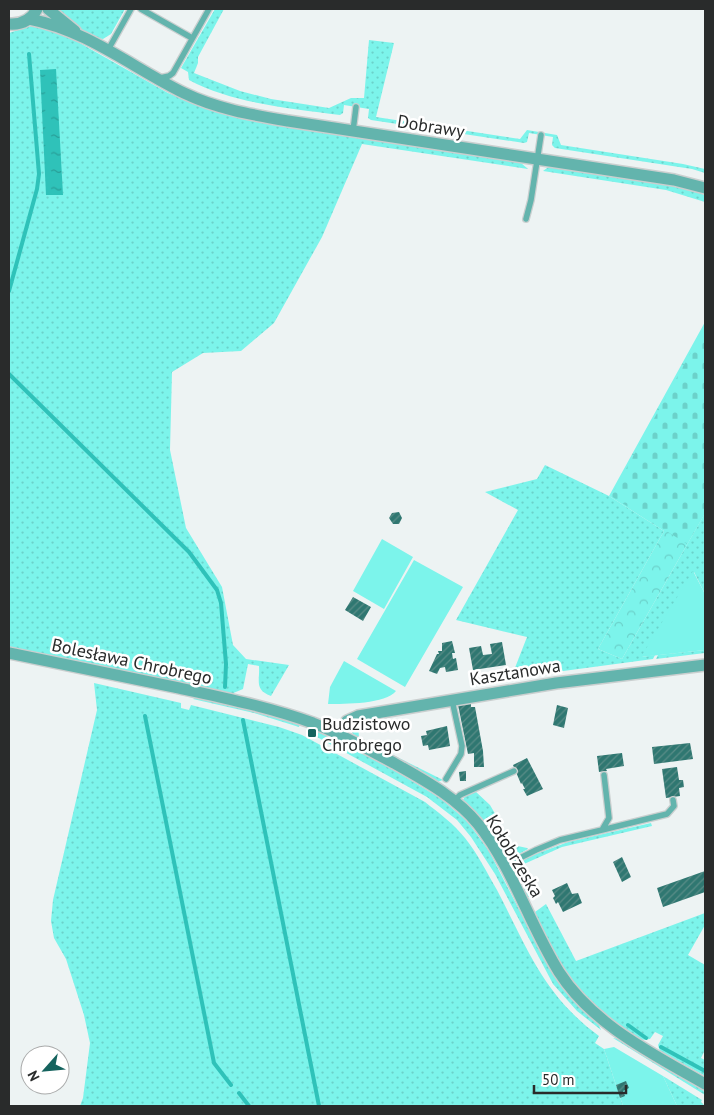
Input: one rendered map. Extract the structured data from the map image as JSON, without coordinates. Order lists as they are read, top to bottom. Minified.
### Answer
{"streets":{"street":["Dobrawy","Bolesława Chrobrego","Kasztanowa","Kołobrzeska"]},"crossings":[["Bolesława Chrobrego","Kołobrzeska"],["Kasztanowa","Kołobrzeska"]],"places":{"transit":["Budzistowo Chrobrego"]},"scale_bar":"50 m","north":"bottom left"}
